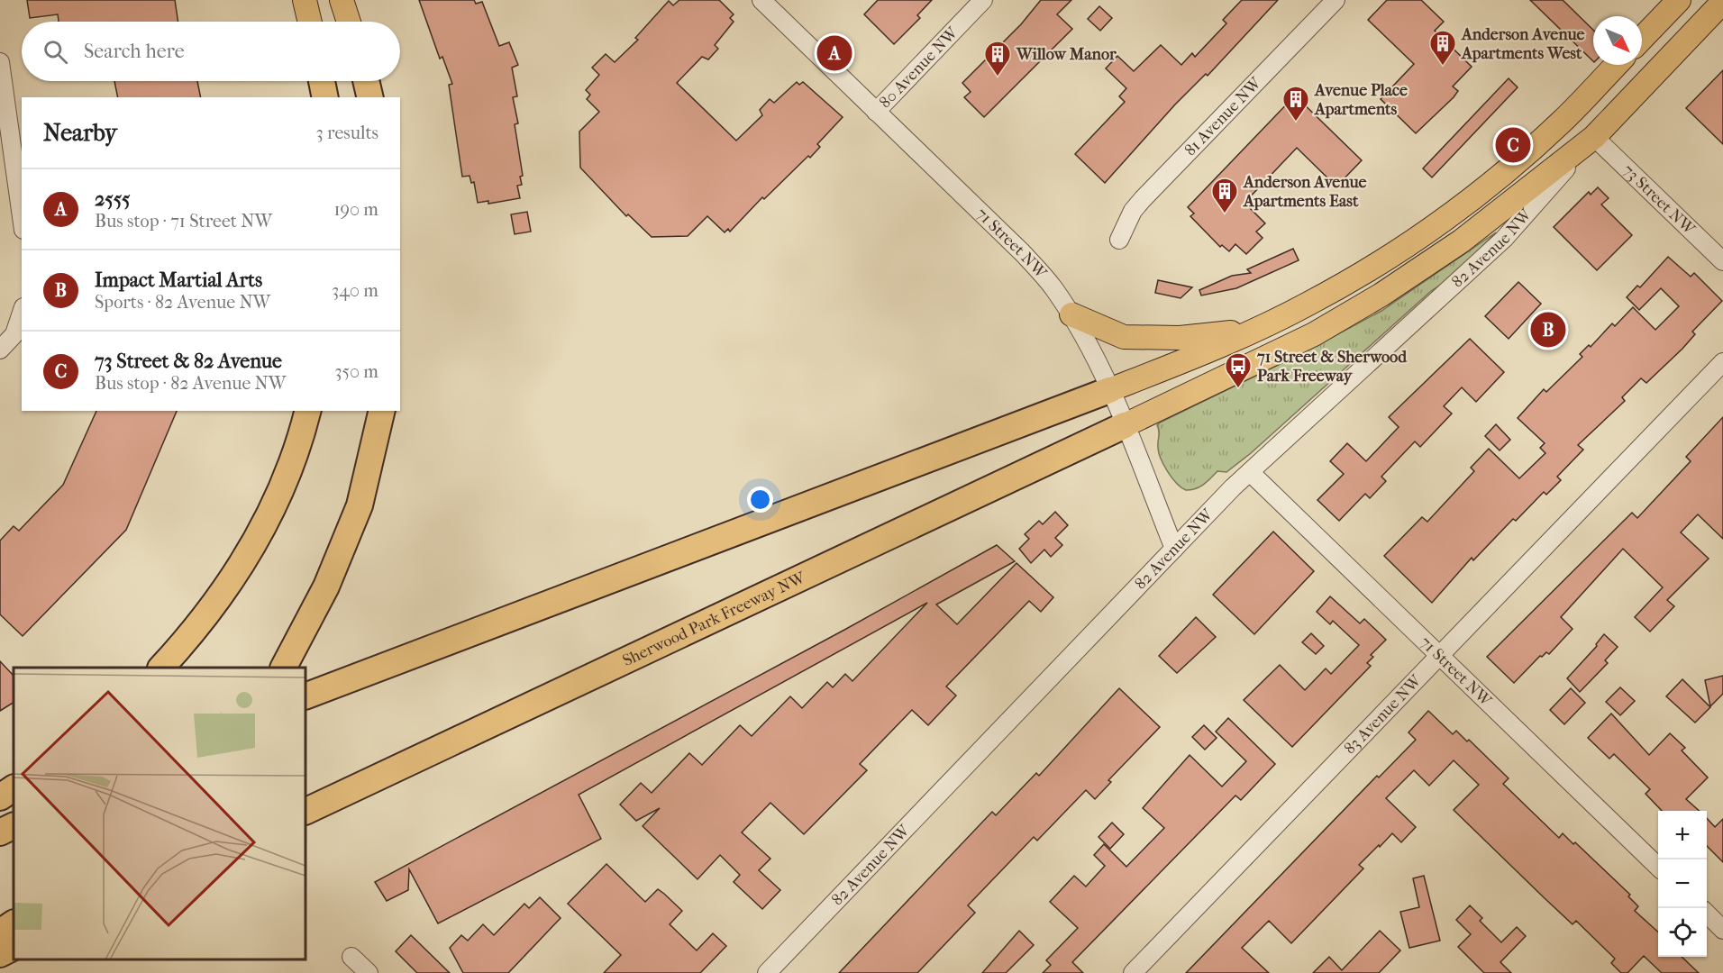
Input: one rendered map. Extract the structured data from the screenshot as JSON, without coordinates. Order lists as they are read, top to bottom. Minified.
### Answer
{"streets":{"highway":["Sherwood Park Freeway NW"],"main road":["82 Avenue NW"],"street":["80 Avenue NW","81 Avenue NW","73 Street NW","71 Street NW","83 Avenue NW"]},"crossings":[["80 Avenue NW","71 Street NW"],["73 Street NW","82 Avenue NW"],["71 Street NW","82 Avenue NW"],["71 Street NW","Sherwood Park Freeway NW"],["71 Street NW","83 Avenue NW"],["82 Avenue NW","Sherwood Park Freeway NW"]],"places":{"building":["Anderson Avenue Apartments West","Willow Manor","Avenue Place Apartments","Anderson Avenue Apartments East"],"bus stop":["71 Street & Sherwood Park Freeway"]},"north":"bottom right","page":{"search":"Search here","pins":["A","C","B"],"heading":["Nearby","3 results"],"list":[{"mark":"A","name":"2555","note":"Bus stop · 71 Street NW","value":"190 m"},{"mark":"B","name":"Impact Martial Arts","note":"Sports · 82 Avenue NW","value":"340 m"},{"mark":"C","name":"73 Street & 82 Avenue","note":"Bus stop · 82 Avenue NW","value":"350 m"}],"map_buttons":["+","−"]}}
